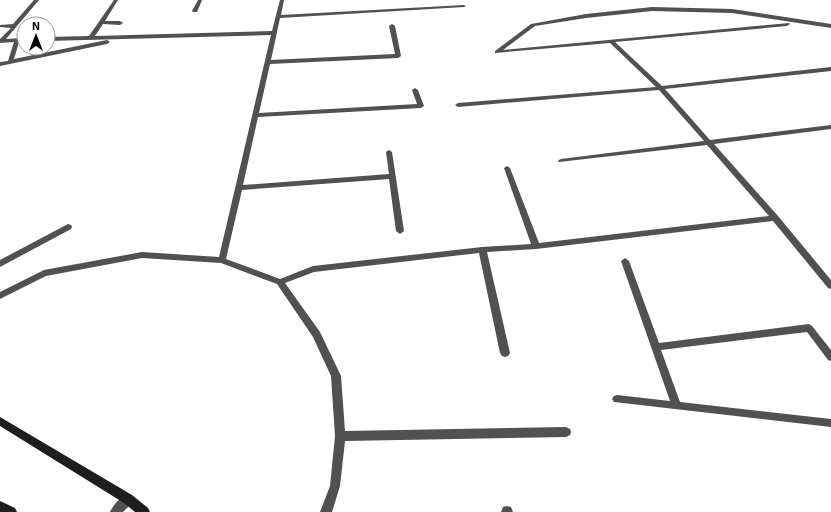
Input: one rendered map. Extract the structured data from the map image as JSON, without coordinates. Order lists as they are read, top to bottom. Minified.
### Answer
{"north":"top"}
